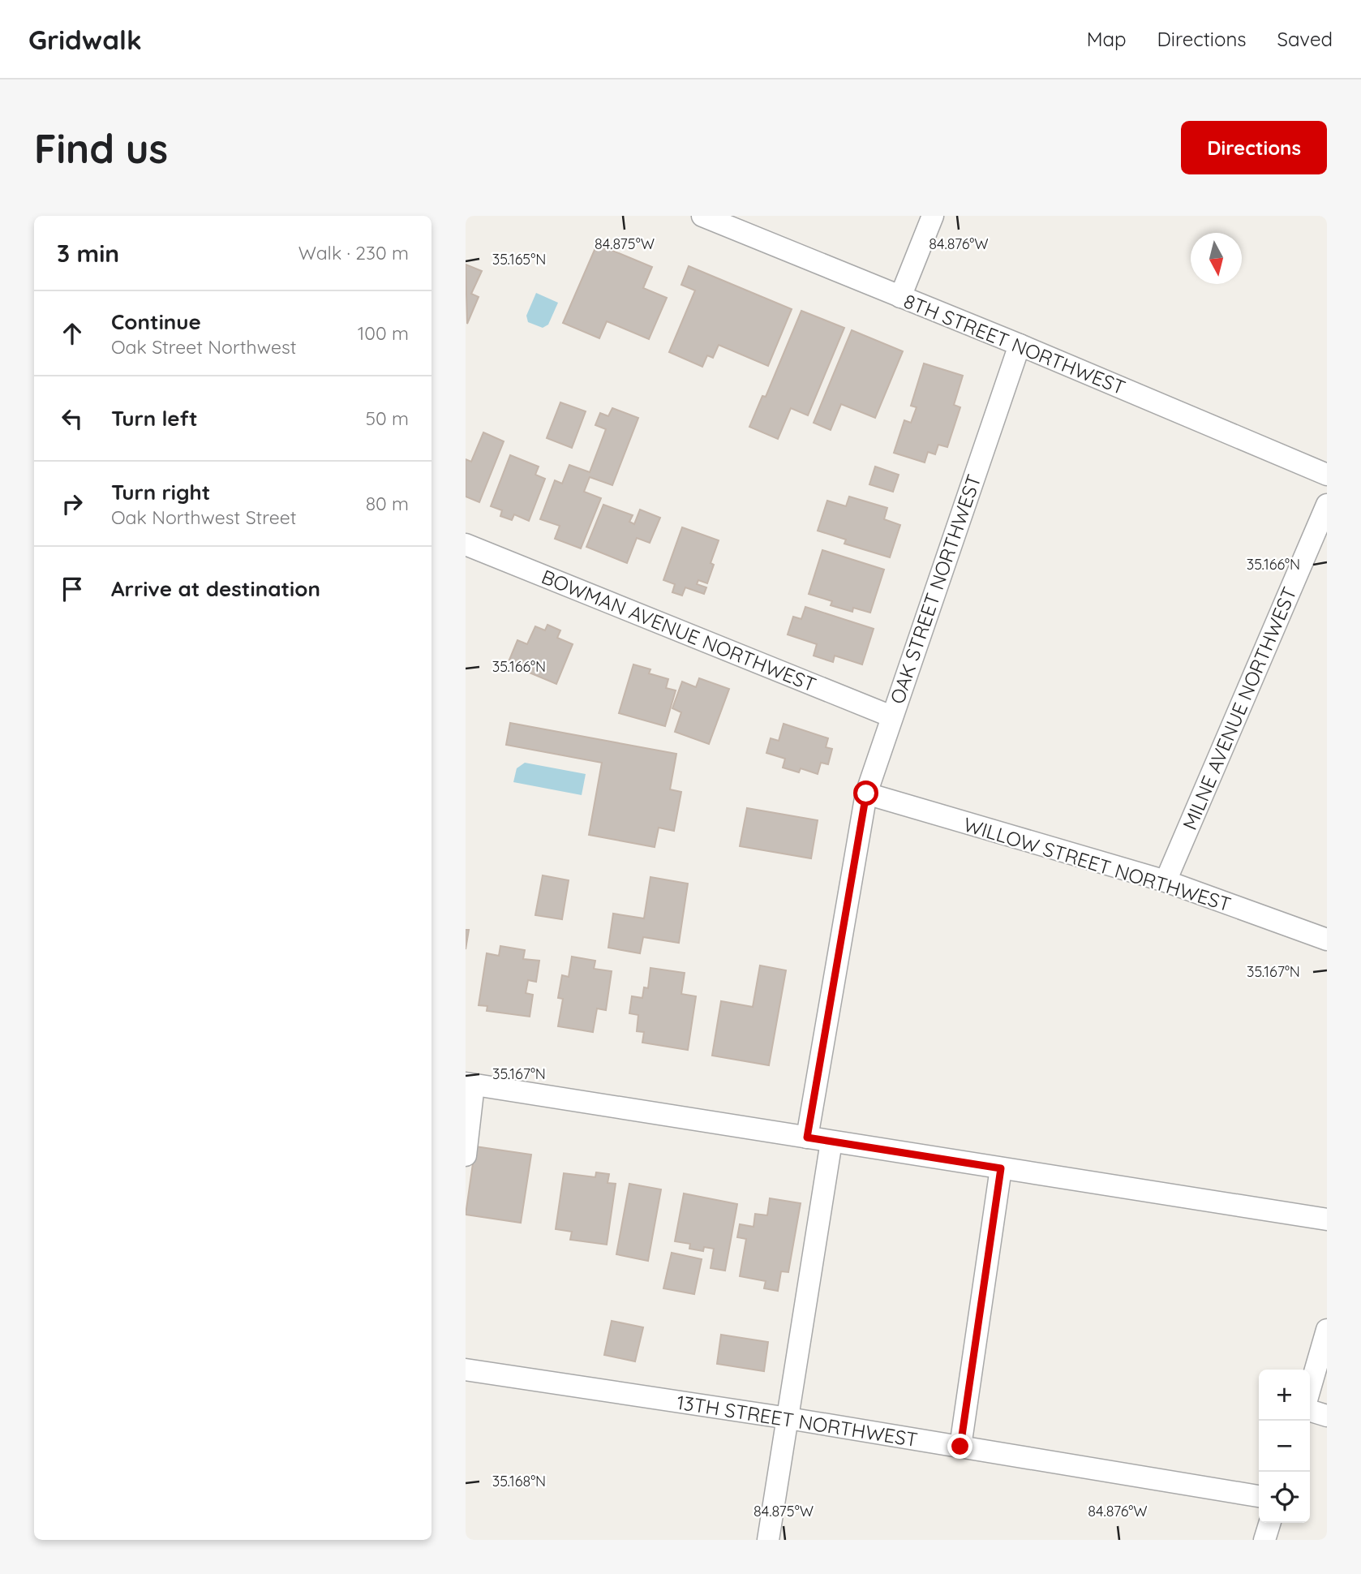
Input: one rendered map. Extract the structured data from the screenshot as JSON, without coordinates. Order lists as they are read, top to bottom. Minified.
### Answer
{"streets":{"street":["8TH STREET NORTHWEST","OAK STREET NORTHWEST","BOWMAN AVENUE NORTHWEST","MILNE AVENUE NORTHWEST","WILLOW STREET NORTHWEST","13TH STREET NORTHWEST"]},"crossings":[["8TH STREET NORTHWEST","OAK STREET NORTHWEST"],["OAK STREET NORTHWEST","BOWMAN AVENUE NORTHWEST"],["OAK STREET NORTHWEST","WILLOW STREET NORTHWEST"],["MILNE AVENUE NORTHWEST","WILLOW STREET NORTHWEST"]],"north":"bottom","page":{"header":"Gridwalk","nav":["Map","Directions","Saved"],"buttons":"Directions","title":"Find us","heading":["3 min","Walk · 230 m"],"list":[["Continue","Oak Street Northwest","100 m"],["Turn left","50 m"],["Turn right","Oak Northwest Street","80 m"],"Arrive at destination"],"map_buttons":["+","−"]},"coordinates":["84.875°W","84.876°W","35.165°N","35.166°N","35.167°N","35.168°N"]}
